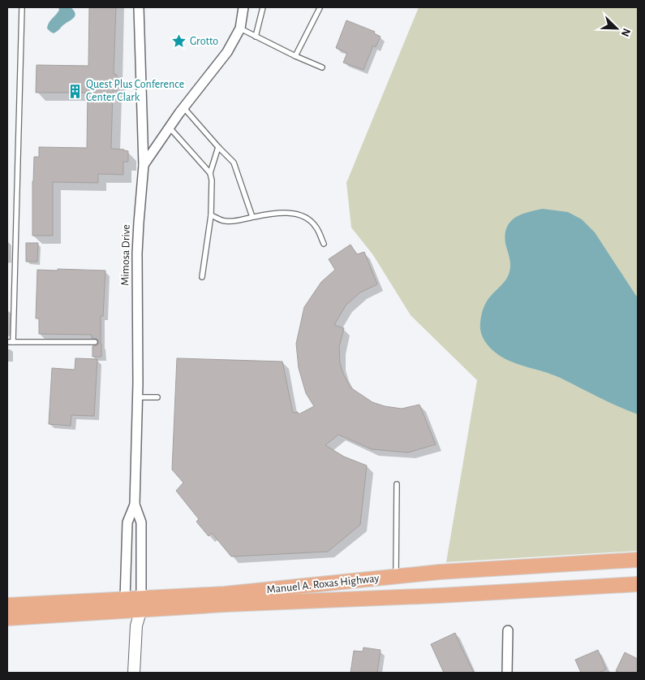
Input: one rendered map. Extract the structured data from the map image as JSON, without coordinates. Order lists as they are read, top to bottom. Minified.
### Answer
{"streets":{"main road":["Manuel A. Roxas Highway"],"street":["Mimosa Drive"]},"crossings":[["Mimosa Drive","Manuel A. Roxas Highway"]],"places":{"place":["Grotto"],"building":["Quest Plus Conference Center Clark"]},"north":"bottom right"}
